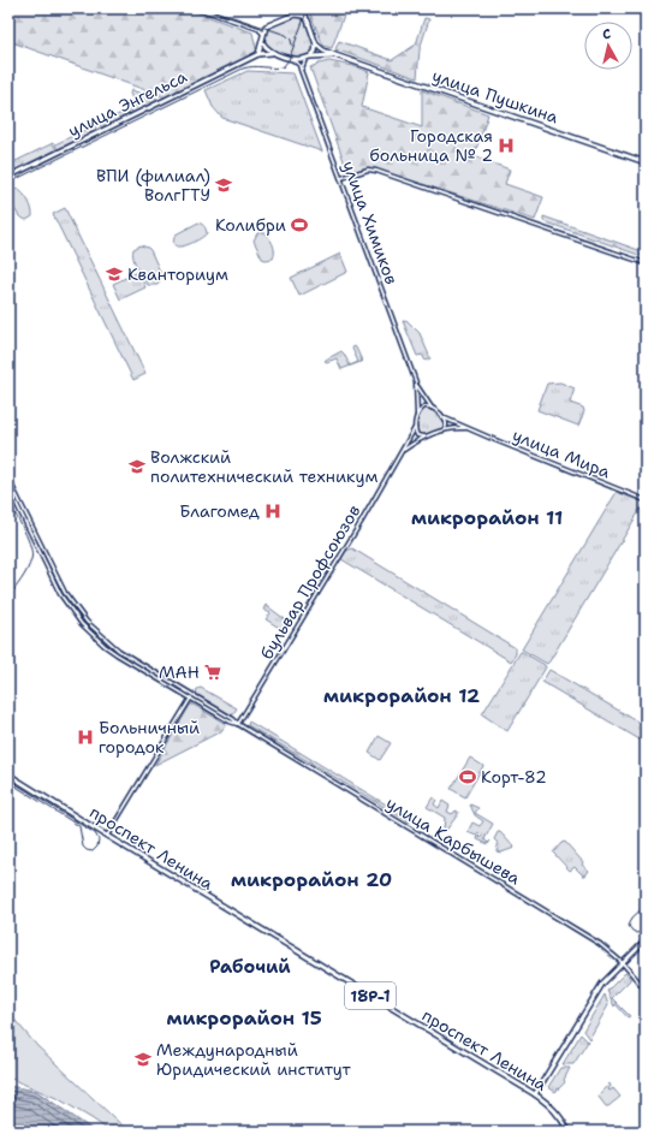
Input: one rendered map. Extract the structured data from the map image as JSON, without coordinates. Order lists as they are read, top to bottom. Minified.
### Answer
{"streets":{"main road":["улица Пушкина","улица Энгельса","проспект Ленина","18Р-1"],"street":["улица Химиков","улица Мира","бульвар Профсоюзов","улица Карбышева"]},"crossings":[["улица Пушкина","улица Энгельса"],["улица Пушкина","улица Химиков"],["улица Энгельса","улица Химиков"],["улица Химиков","улица Мира"],["улица Химиков","бульвар Профсоюзов"],["улица Мира","бульвар Профсоюзов"],["бульвар Профсоюзов","улица Карбышева"]],"districts":["микрорайон 11","микрорайон 12","микрорайон 20","Рабочий","микрорайон 15"],"places":{"hospital":["Городская больница № 2","Благомед","Больничный городок"],"school or university":["ВПИ (филиал) ВолгГТУ","Кванториум","Волжский политехнический техникум","Международный Юридический институт"],"sports":["Колибри","Корт-82"],"supermarket":["МАН"]},"north":"top"}
